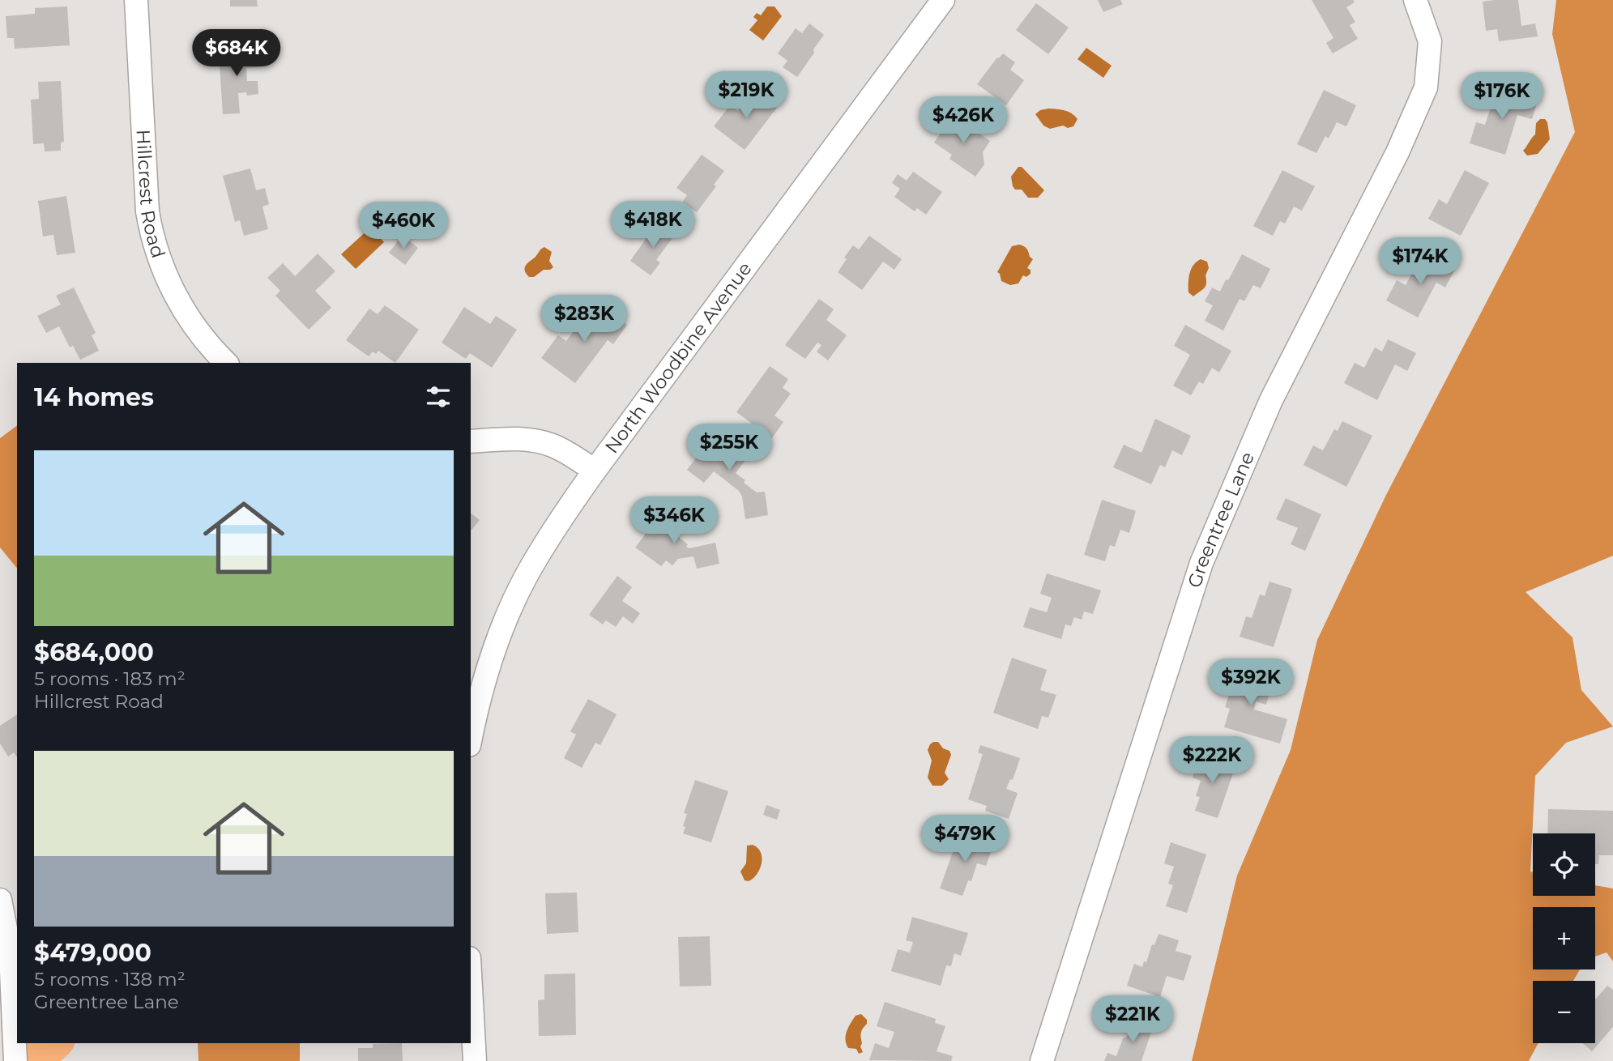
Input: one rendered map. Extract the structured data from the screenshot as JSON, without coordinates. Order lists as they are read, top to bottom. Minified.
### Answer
{"streets":{"street":["Hillcrest Road","North Woodbine Avenue","Greentree Lane"]},"page":{"price":["$684K","$219K","$176K","$426K","$418K","$460K","$174K","$283K","$255K","$346K","$392K","$222K","$479K","$221K"],"heading":"14 homes","list":[{"name":"$684,000","note":"5 rooms · 183 m² · Hillcrest Road"},{"name":"$479,000","note":"5 rooms · 138 m² · Greentree Lane"}],"map_buttons":["+","−"]}}
